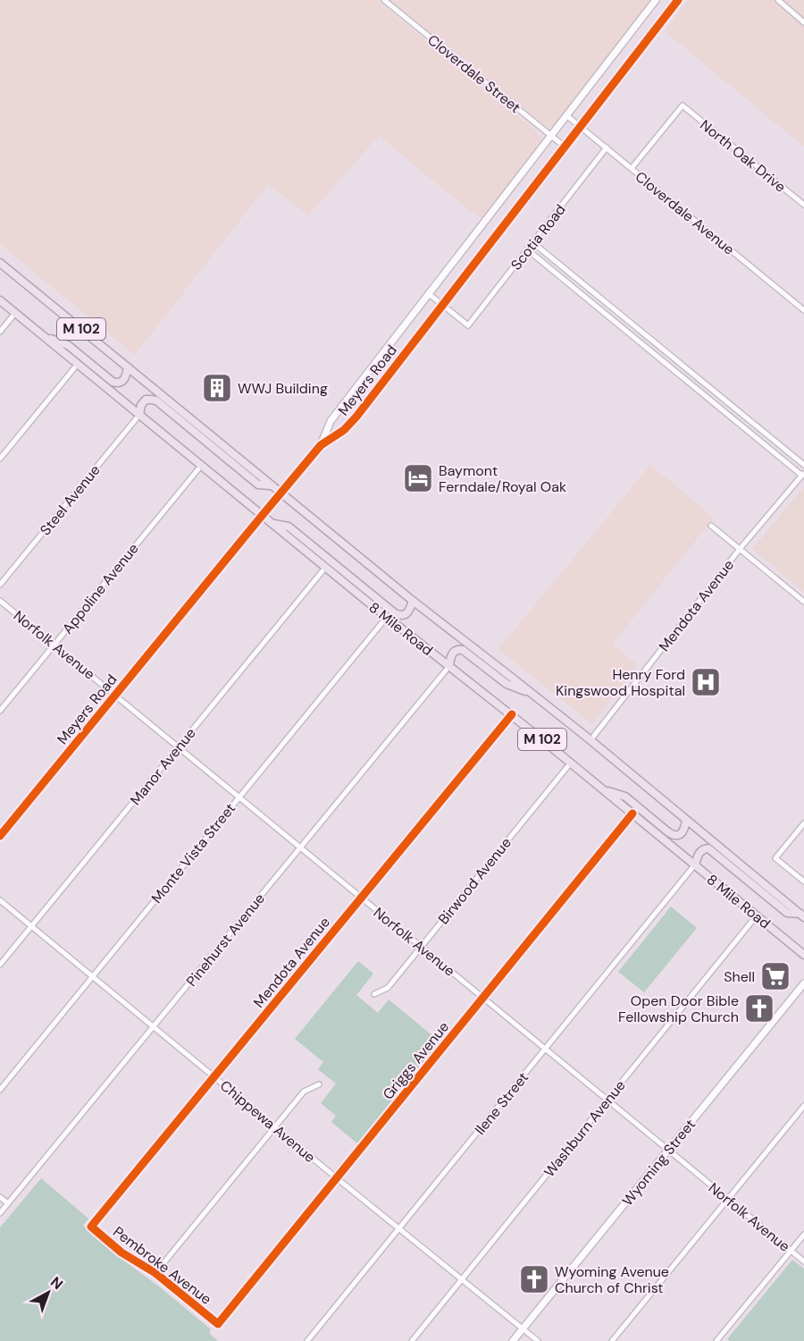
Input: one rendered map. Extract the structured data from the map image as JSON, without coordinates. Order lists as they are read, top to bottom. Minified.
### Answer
{"streets":{"highway":["M 102","8 Mile Road"],"street":["Cloverdale Street","North Oak Drive","Cloverdale Avenue","Scotia Road","Meyers Road","Steel Avenue","Appoline Avenue","Mendota Avenue","Norfolk Avenue","Manor Avenue","Monte Vista Street","Birwood Avenue","Pinehurst Avenue","Griggs Avenue","Ilene Street","Chippewa Avenue","Washburn Avenue","Wyoming Street","Pembroke Avenue"]},"crossings":[["Cloverdale Street","Meyers Road"],["North Oak Drive","Cloverdale Avenue"],["Cloverdale Avenue","Scotia Road"],["Cloverdale Avenue","Meyers Road"],["Scotia Road","Meyers Road"],["Meyers Road","8 Mile Road"],["Meyers Road","Norfolk Avenue"],["Steel Avenue","8 Mile Road"],["Appoline Avenue","8 Mile Road"],["Appoline Avenue","Norfolk Avenue"],["Mendota Avenue","8 Mile Road"],["Mendota Avenue","Norfolk Avenue"],["Mendota Avenue","Chippewa Avenue"],["Mendota Avenue","Pembroke Avenue"],["8 Mile Road","Manor Avenue"],["8 Mile Road","Monte Vista Street"],["8 Mile Road","Birwood Avenue"],["8 Mile Road","Pinehurst Avenue"],["8 Mile Road","Griggs Avenue"],["8 Mile Road","Ilene Street"],["8 Mile Road","Washburn Avenue"],["Norfolk Avenue","Manor Avenue"],["Norfolk Avenue","Monte Vista Street"],["Norfolk Avenue","Birwood Avenue"],["Norfolk Avenue","Pinehurst Avenue"],["Norfolk Avenue","Griggs Avenue"],["Norfolk Avenue","Ilene Street"],["Norfolk Avenue","Washburn Avenue"],["Norfolk Avenue","Wyoming Street"],["Manor Avenue","Chippewa Avenue"],["Monte Vista Street","Chippewa Avenue"],["Pinehurst Avenue","Chippewa Avenue"],["Griggs Avenue","Chippewa Avenue"],["Griggs Avenue","Pembroke Avenue"],["Ilene Street","Chippewa Avenue"],["Chippewa Avenue","Washburn Avenue"],["Chippewa Avenue","Wyoming Street"]],"places":{"building":["WWJ Building"],"hotel":["Baymont Ferndale/Royal Oak"],"hospital":["Henry Ford Kingswood Hospital"],"supermarket":["Shell"],"church":["Open Door Bible Fellowship Church","Wyoming Avenue Church of Christ"]},"north":"top right"}
